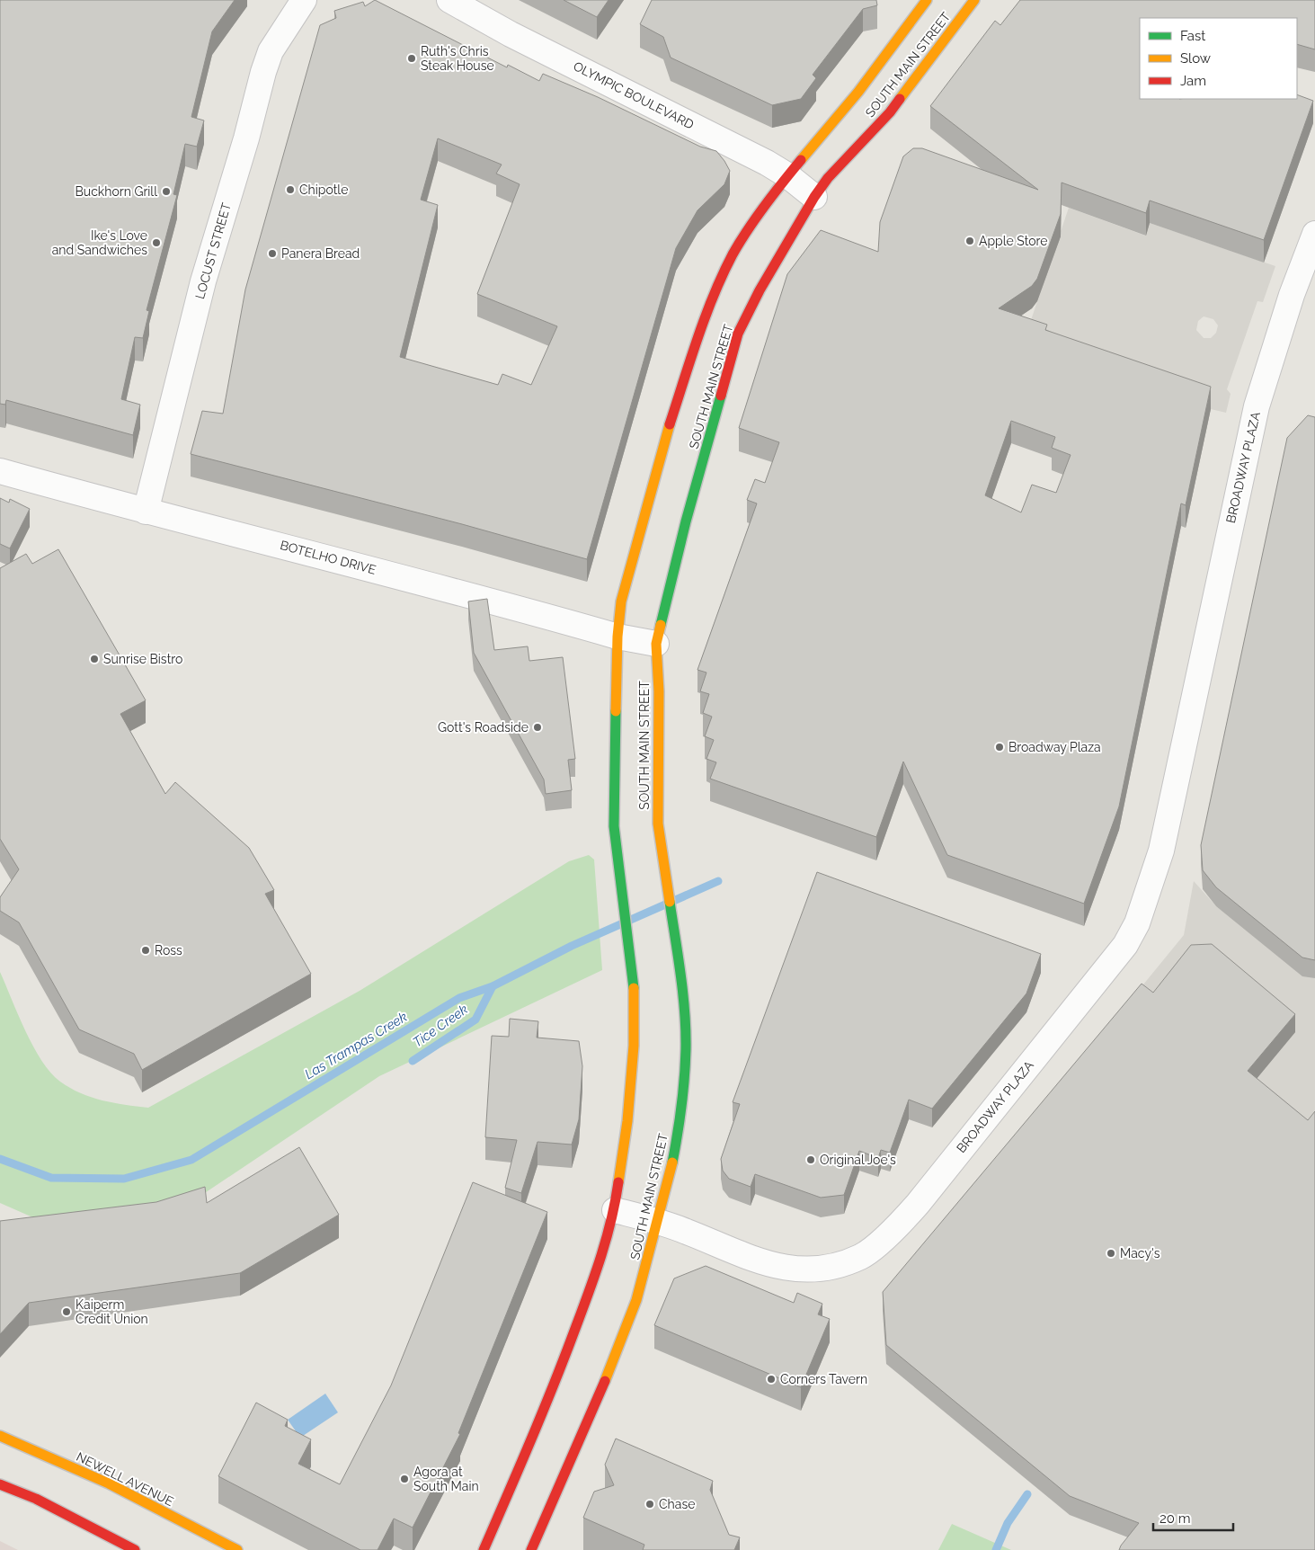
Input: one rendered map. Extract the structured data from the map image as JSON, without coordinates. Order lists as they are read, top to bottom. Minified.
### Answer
{"streets":{"main road":["SOUTH MAIN STREET","NEWELL AVENUE"],"street":["OLYMPIC BOULEVARD","LOCUST STREET","BROADWAY PLAZA","BOTELHO DRIVE"]},"crossings":[["SOUTH MAIN STREET","OLYMPIC BOULEVARD"],["SOUTH MAIN STREET","BROADWAY PLAZA"],["SOUTH MAIN STREET","BOTELHO DRIVE"],["LOCUST STREET","BOTELHO DRIVE"]],"water":["Tice Creek","Las Trampas Creek"],"places":["Ruth's Chris Steak House","Chipotle","Buckhorn Grill","Apple Store","Ike's Love and Sandwiches","Panera Bread","Sunrise Bistro","Gott's Roadside","Broadway Plaza","Ross","Original Joe's","Macy's","Kaiperm Credit Union","Corners Tavern","Agora at South Main","Chase"],"legend":["Fast","Slow","Jam"],"scale_bar":"20 m"}
